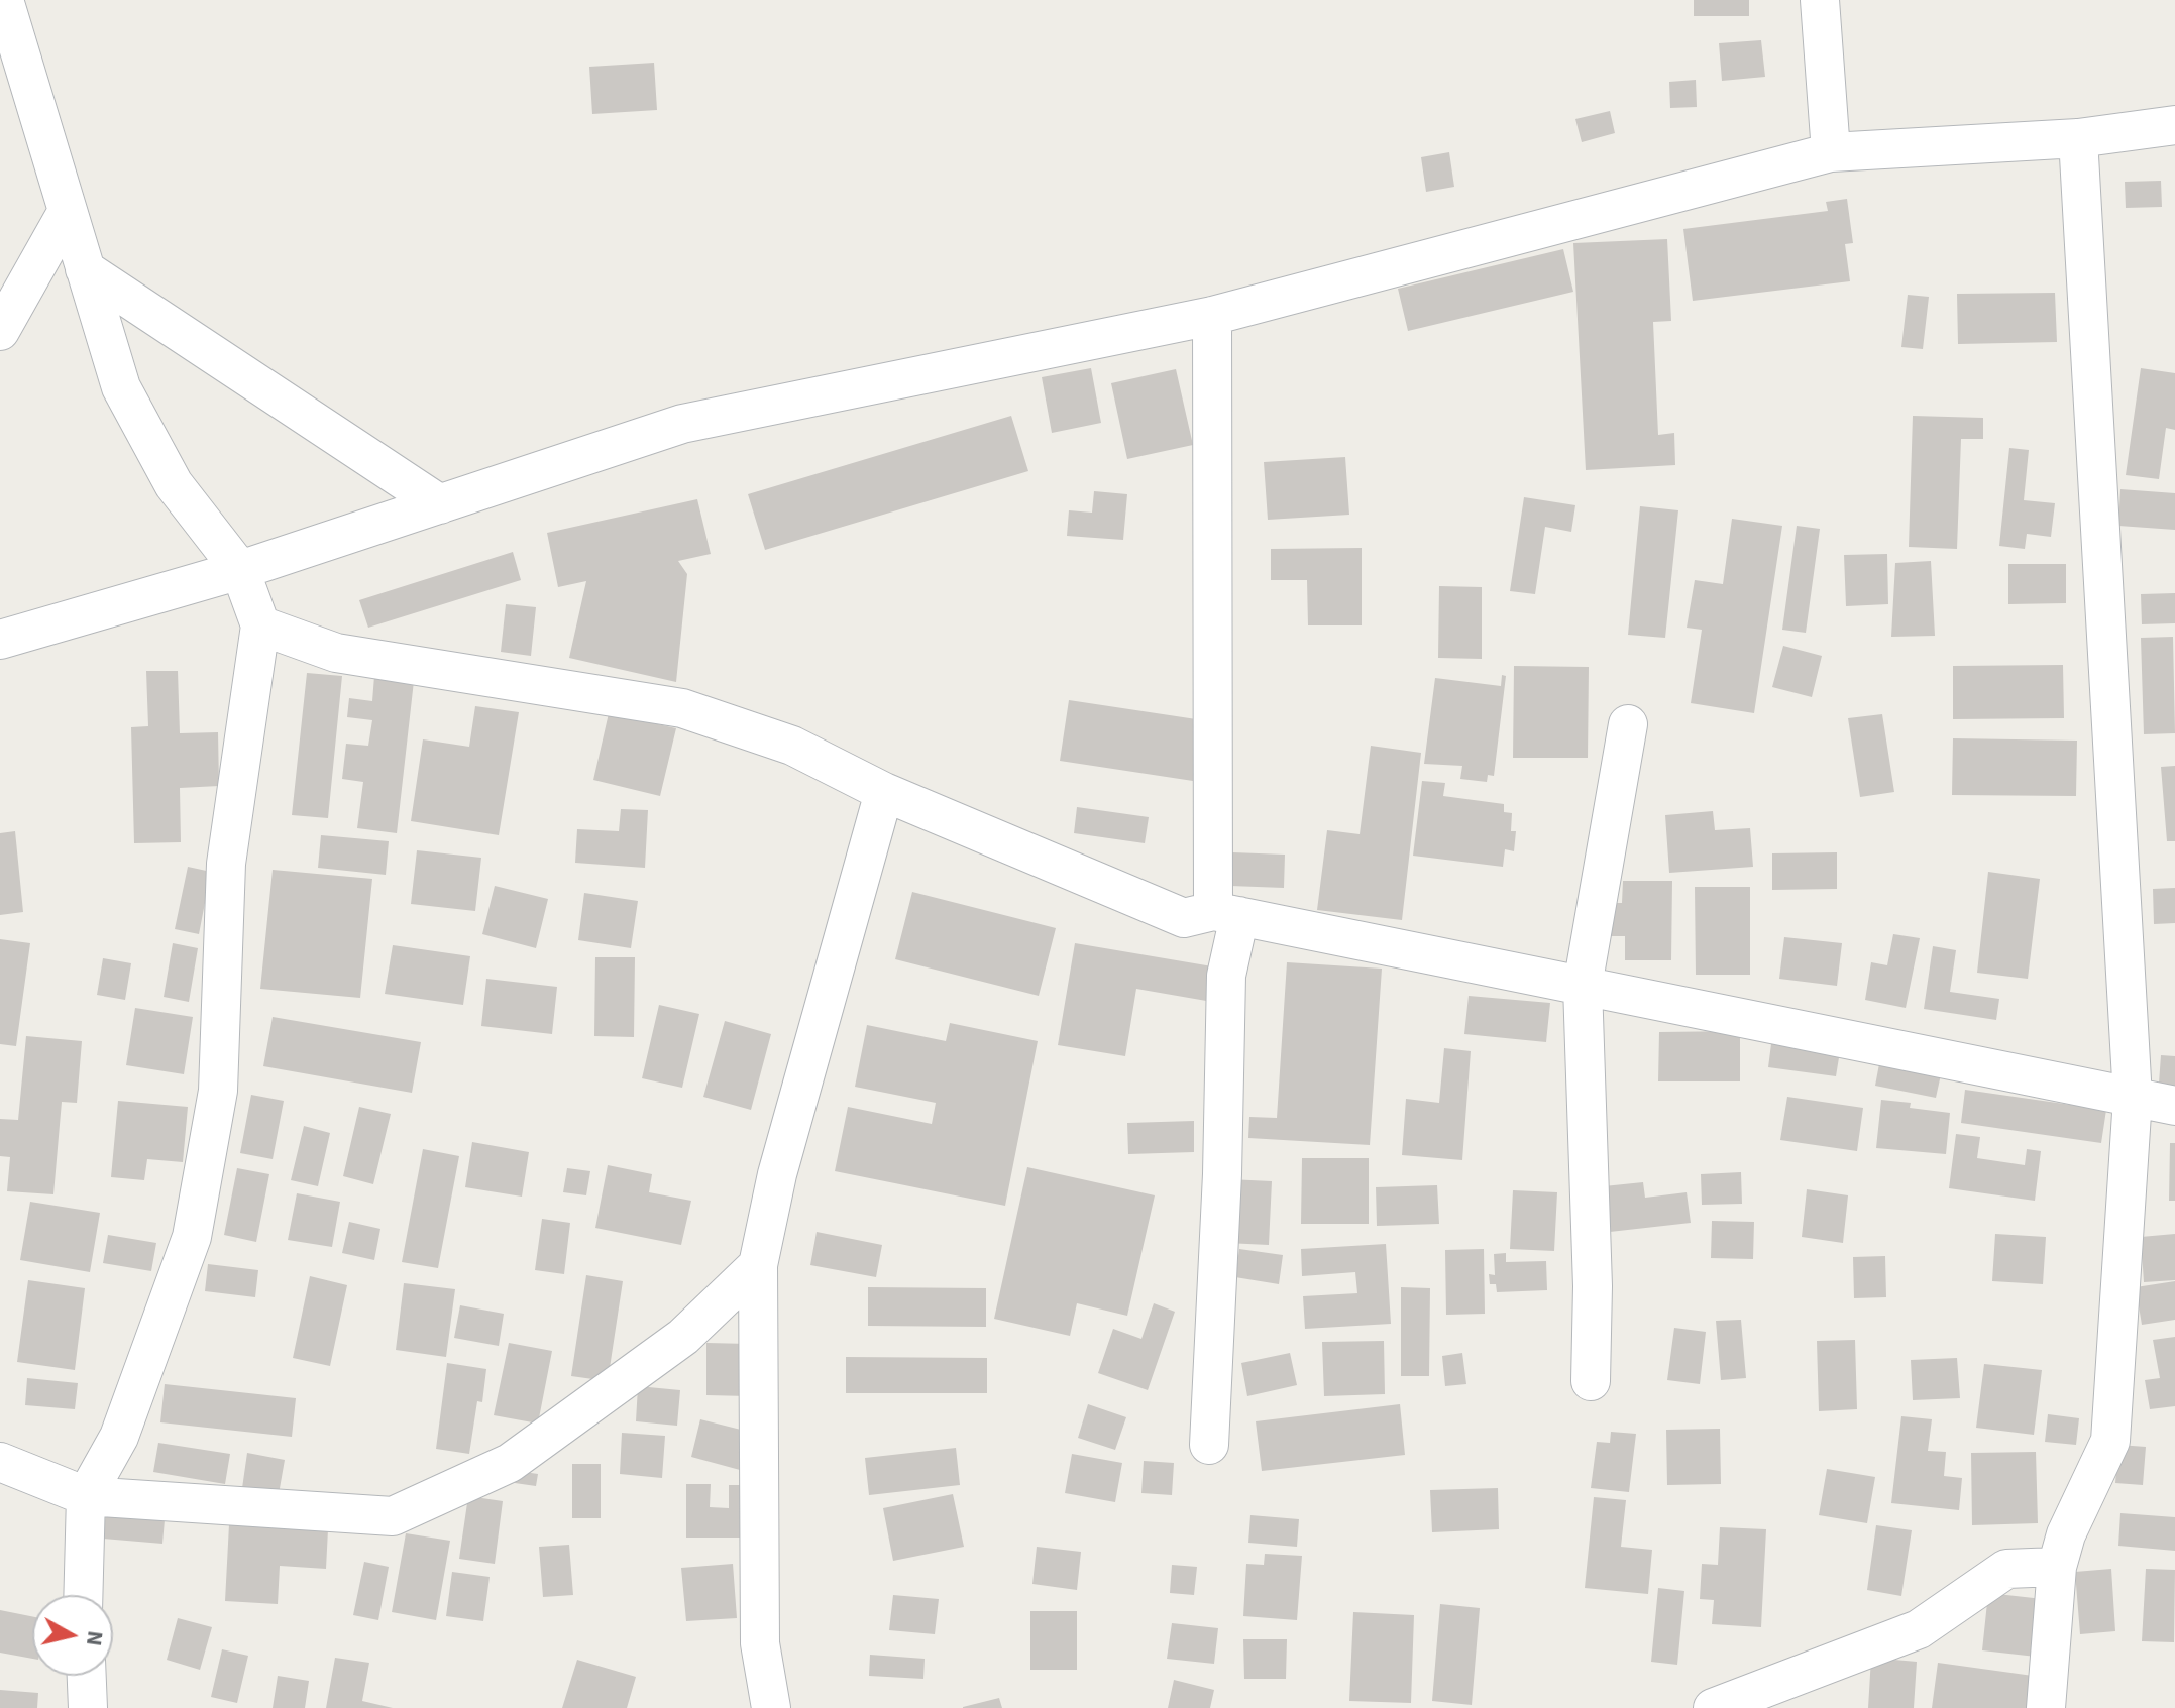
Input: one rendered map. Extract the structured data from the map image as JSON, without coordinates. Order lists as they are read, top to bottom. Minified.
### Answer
{"north":"right"}
